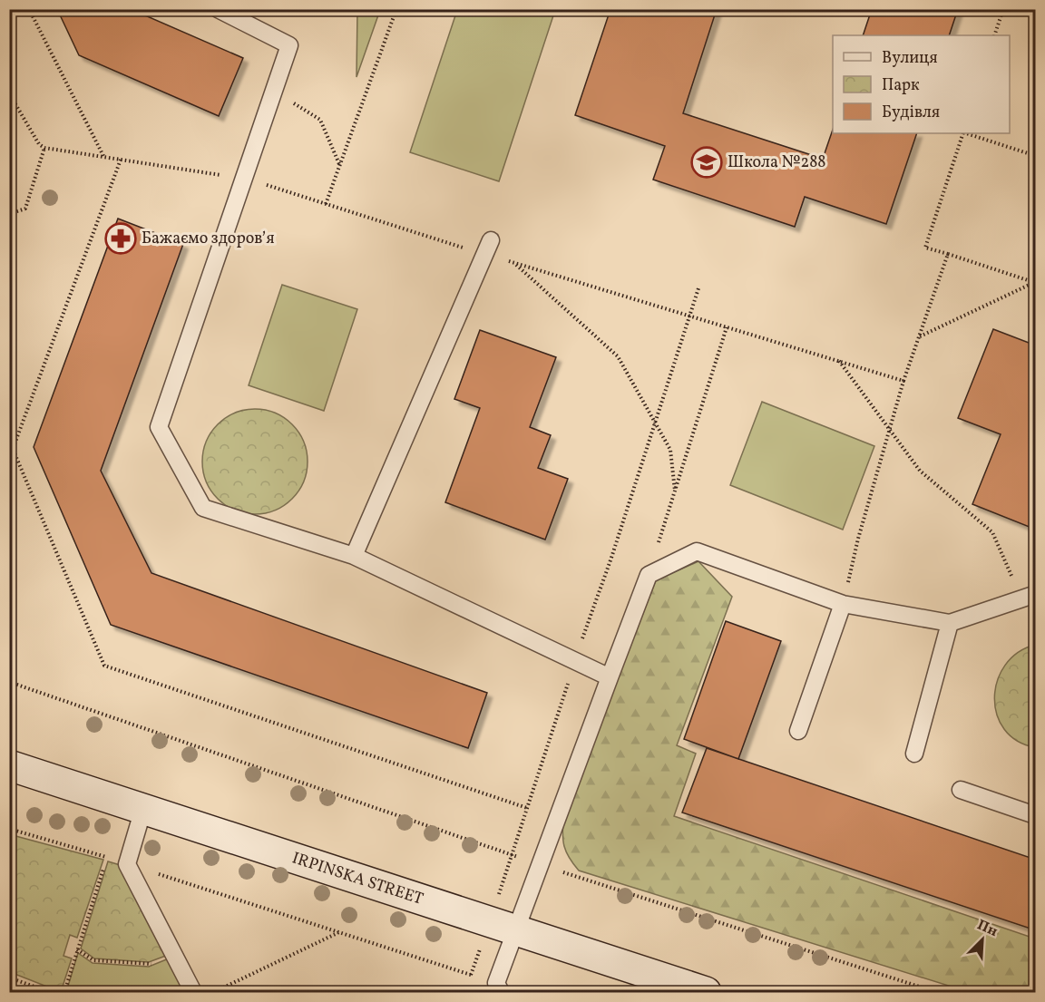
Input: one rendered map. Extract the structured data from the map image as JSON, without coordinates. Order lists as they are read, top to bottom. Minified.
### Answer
{"streets":{"street":["IRPINSKA STREET"]},"places":{"school or university":["Школа №288"],"pharmacy":["Бажаємо здоровʼя"]},"legend":["Вулиця","Парк","Будівля"],"north":"top right"}
